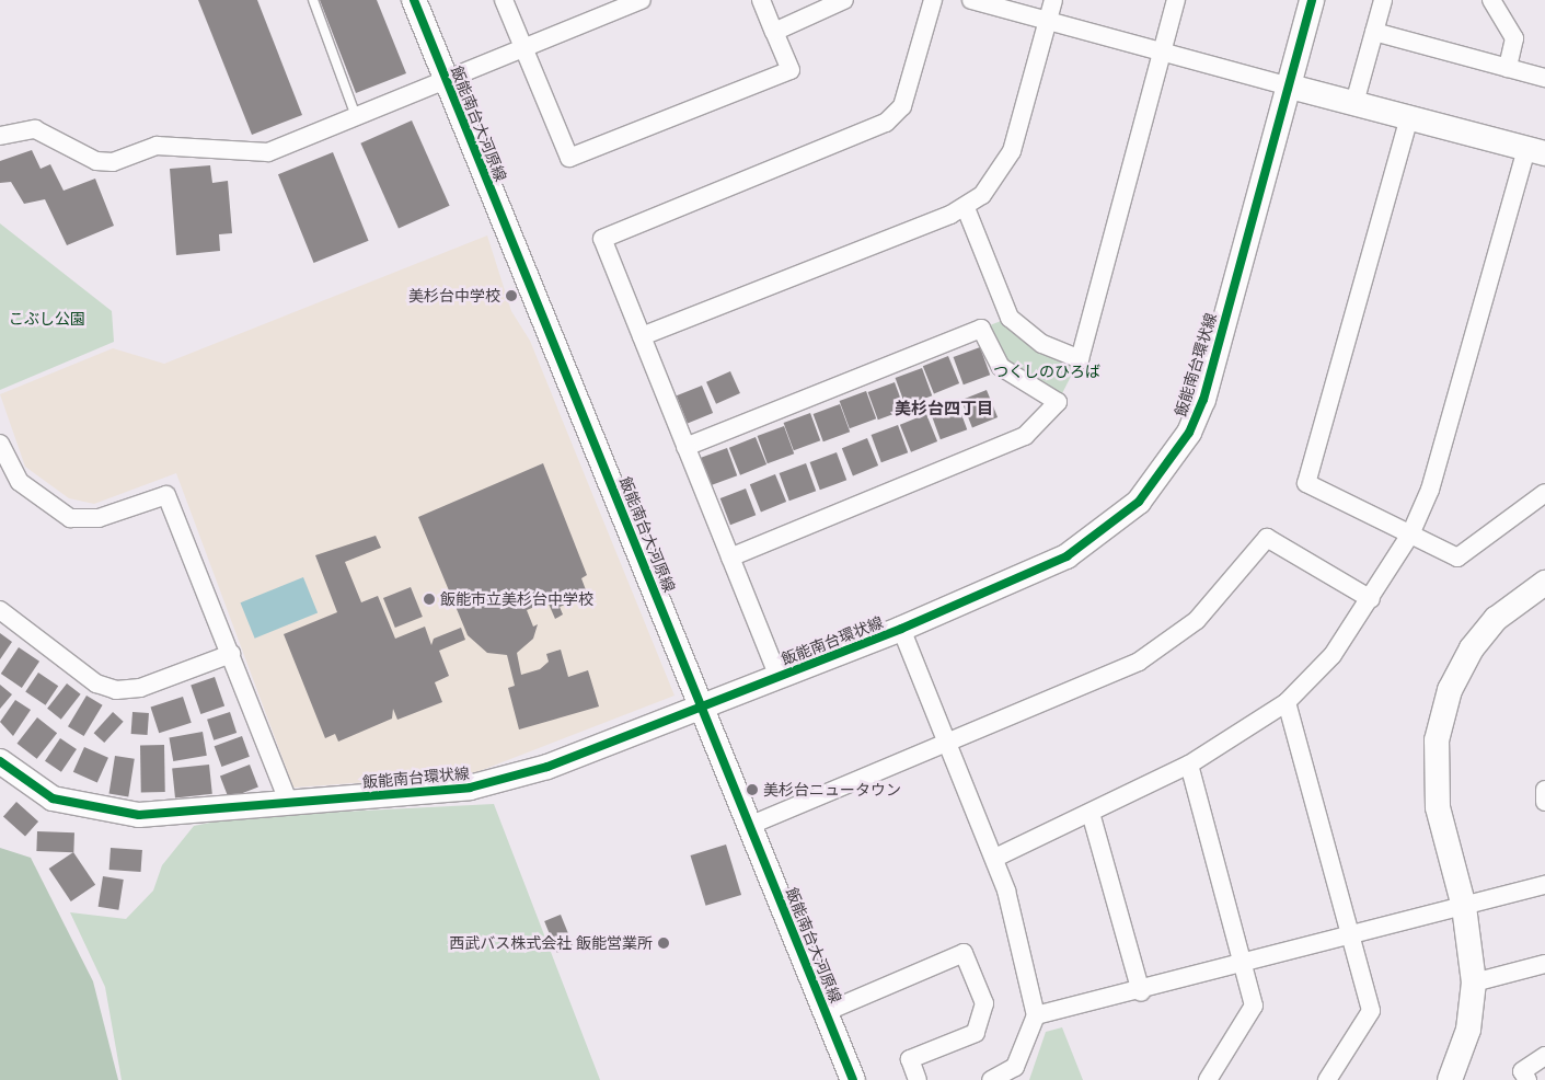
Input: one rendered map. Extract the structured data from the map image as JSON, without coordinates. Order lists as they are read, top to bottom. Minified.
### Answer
{"streets":{"street":["飯能南台大河原線","飯能南台環状線"]},"crossings":[["飯能南台大河原線","飯能南台環状線"]],"districts":["美杉台四丁目"],"parks":["こぶし公園","つくしのひろば"],"places":["美杉台中学校","飯能市立美杉台中学校","美杉台ニュータウン","西武バス株式会社 飯能営業所"]}
